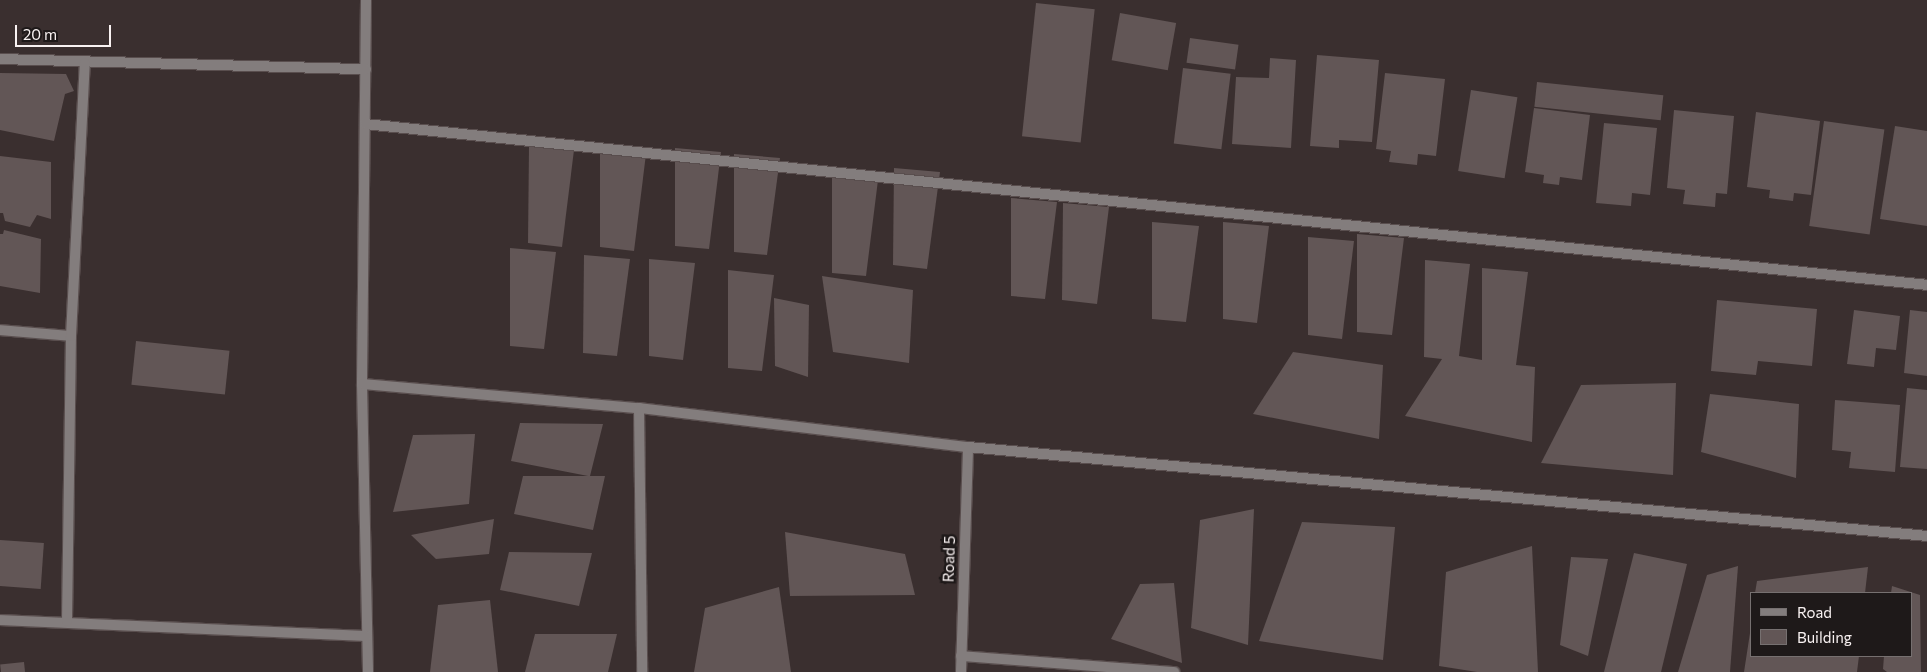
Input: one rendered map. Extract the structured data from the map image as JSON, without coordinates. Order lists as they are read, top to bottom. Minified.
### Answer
{"streets":{"street":["Road 5"]},"legend":["Road","Building"],"scale_bar":"20 m"}
